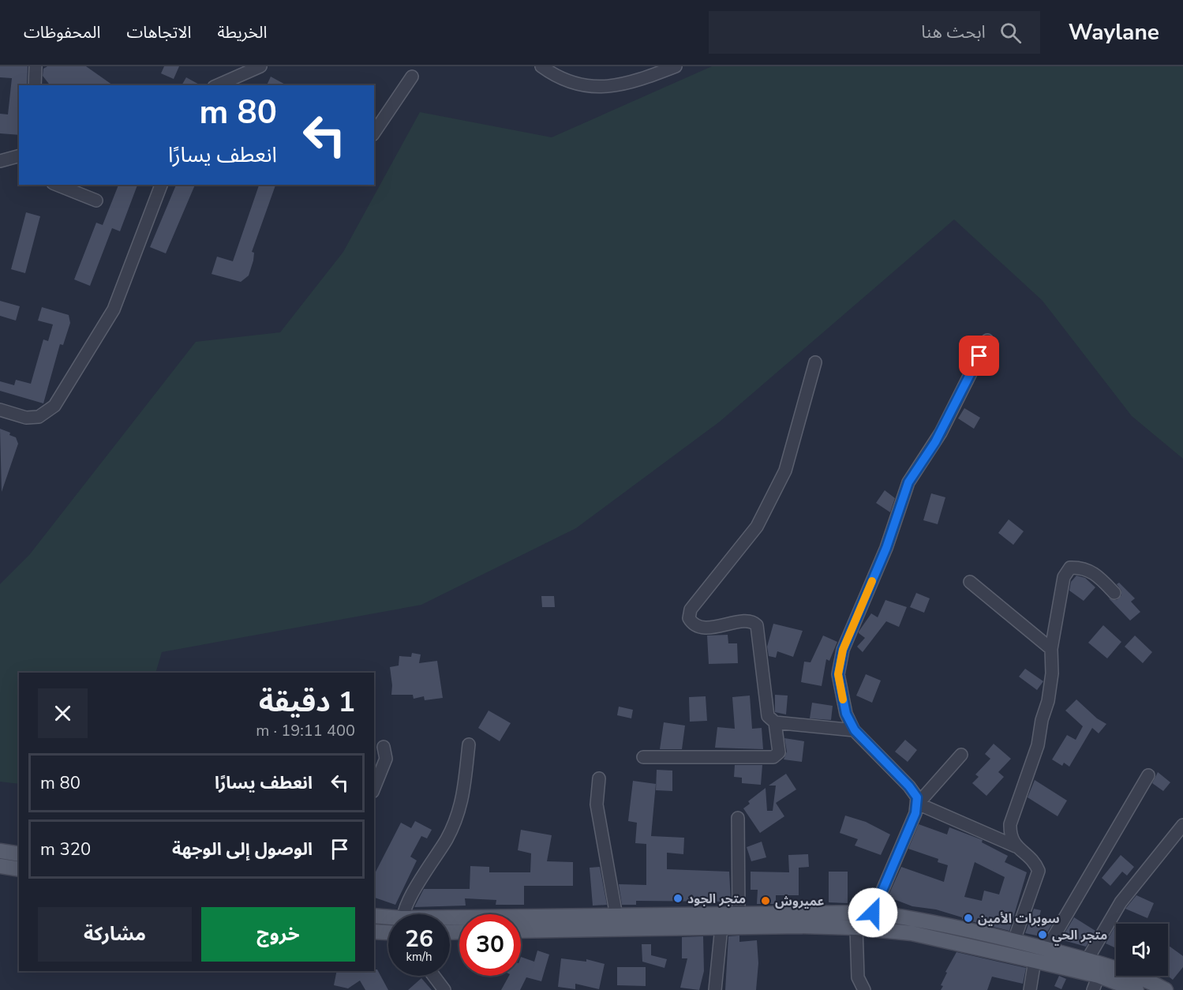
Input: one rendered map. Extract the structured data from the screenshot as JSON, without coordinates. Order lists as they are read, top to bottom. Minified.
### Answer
{"places":["متجر الجود","عميروش","سوبرات الأمين","متجر الحي"],"page":{"header":"Waylane","search":"ابحث هنا","nav":["الخريطة","الاتجاهات","المحفوظات"],"turn":["80 m","انعطف يسارًا"],"heading":["1 دقيقة","400 m · 19:11"],"list":[{"name":"انعطف يسارًا","value":"80 m"},{"name":"الوصول إلى الوجهة","value":"320 m"}],"buttons":["خروج","مشاركة"],"speed":"26 km/h","limit":"30"}}
